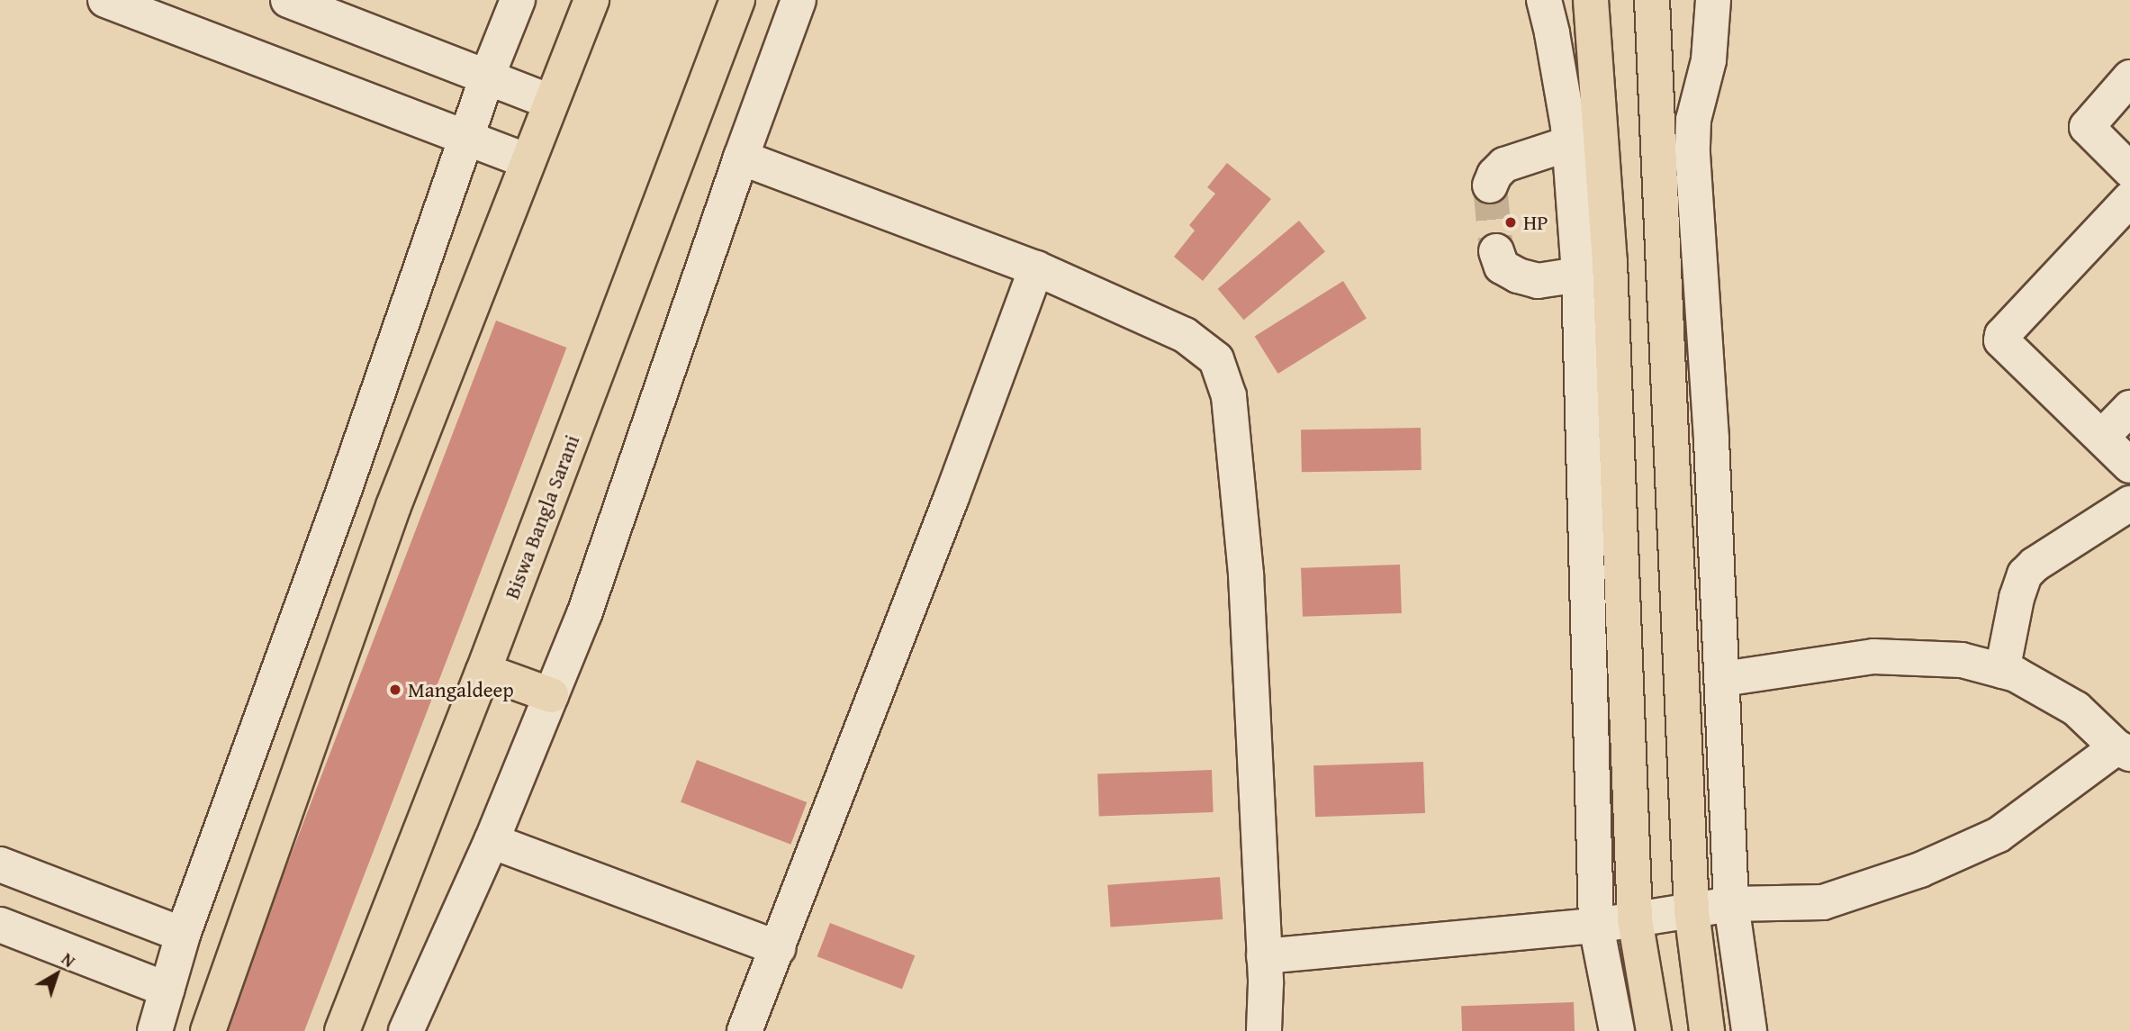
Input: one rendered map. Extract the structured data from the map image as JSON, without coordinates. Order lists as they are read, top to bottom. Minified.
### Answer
{"streets":{"main road":["Biswa Bangla Sarani"]},"places":["HP","Mangaldeep"],"north":"top right"}
